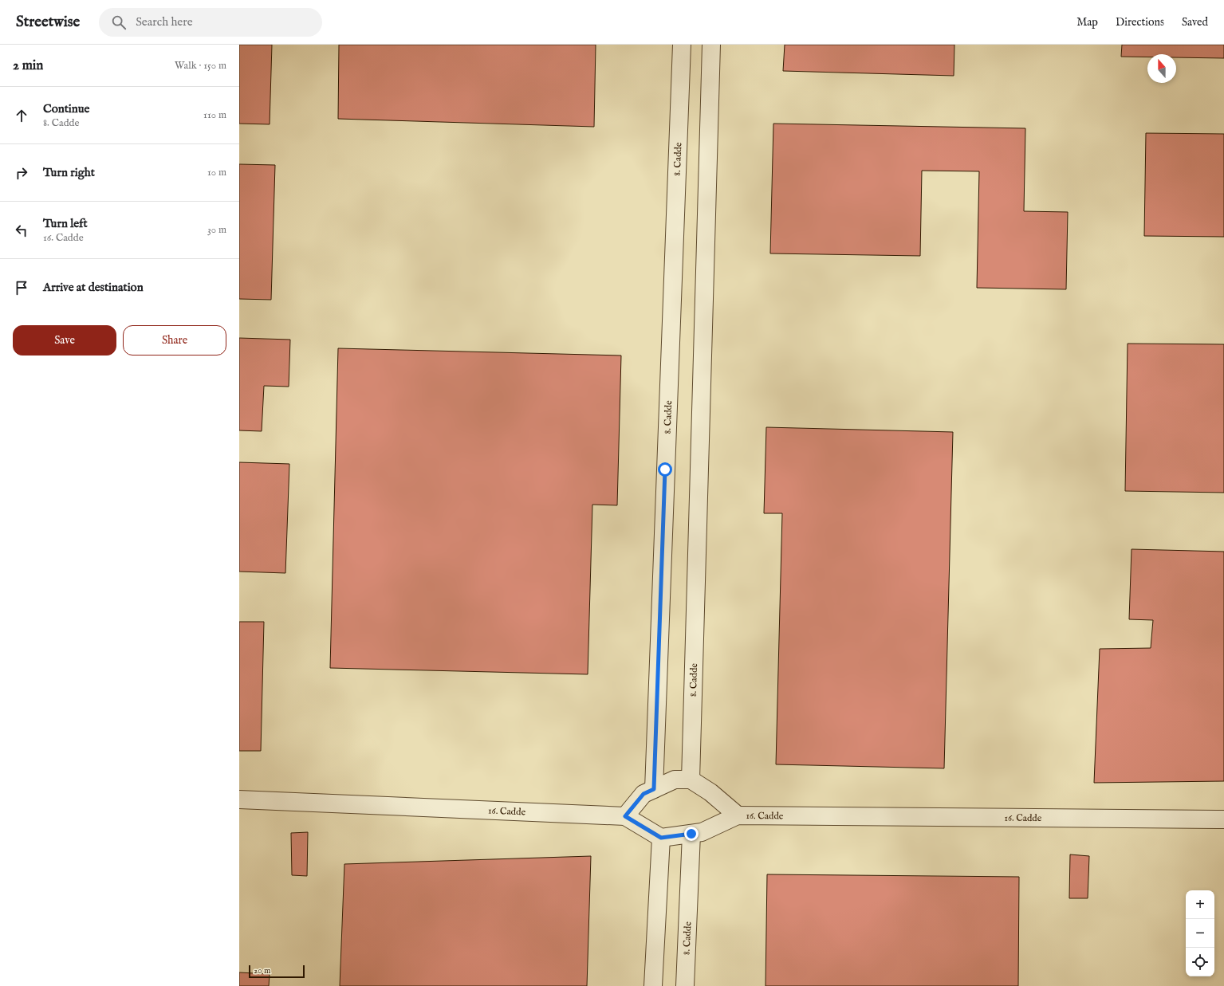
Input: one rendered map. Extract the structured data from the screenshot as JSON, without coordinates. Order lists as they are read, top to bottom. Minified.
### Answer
{"streets":{"street":["8. Cadde","16. Cadde"]},"crossings":[["8. Cadde","16. Cadde"]],"scale_bar":"20 m","north":"top","page":{"header":"Streetwise","search":"Search here","nav":["Map","Directions","Saved"],"heading":["2 min","Walk · 150 m"],"list":[["Continue","8. Cadde","110 m"],["Turn right","10 m"],["Turn left","16. Cadde","30 m"],"Arrive at destination"],"buttons":["Save","Share"],"map_buttons":["+","−"],"scale":"20 m"}}
